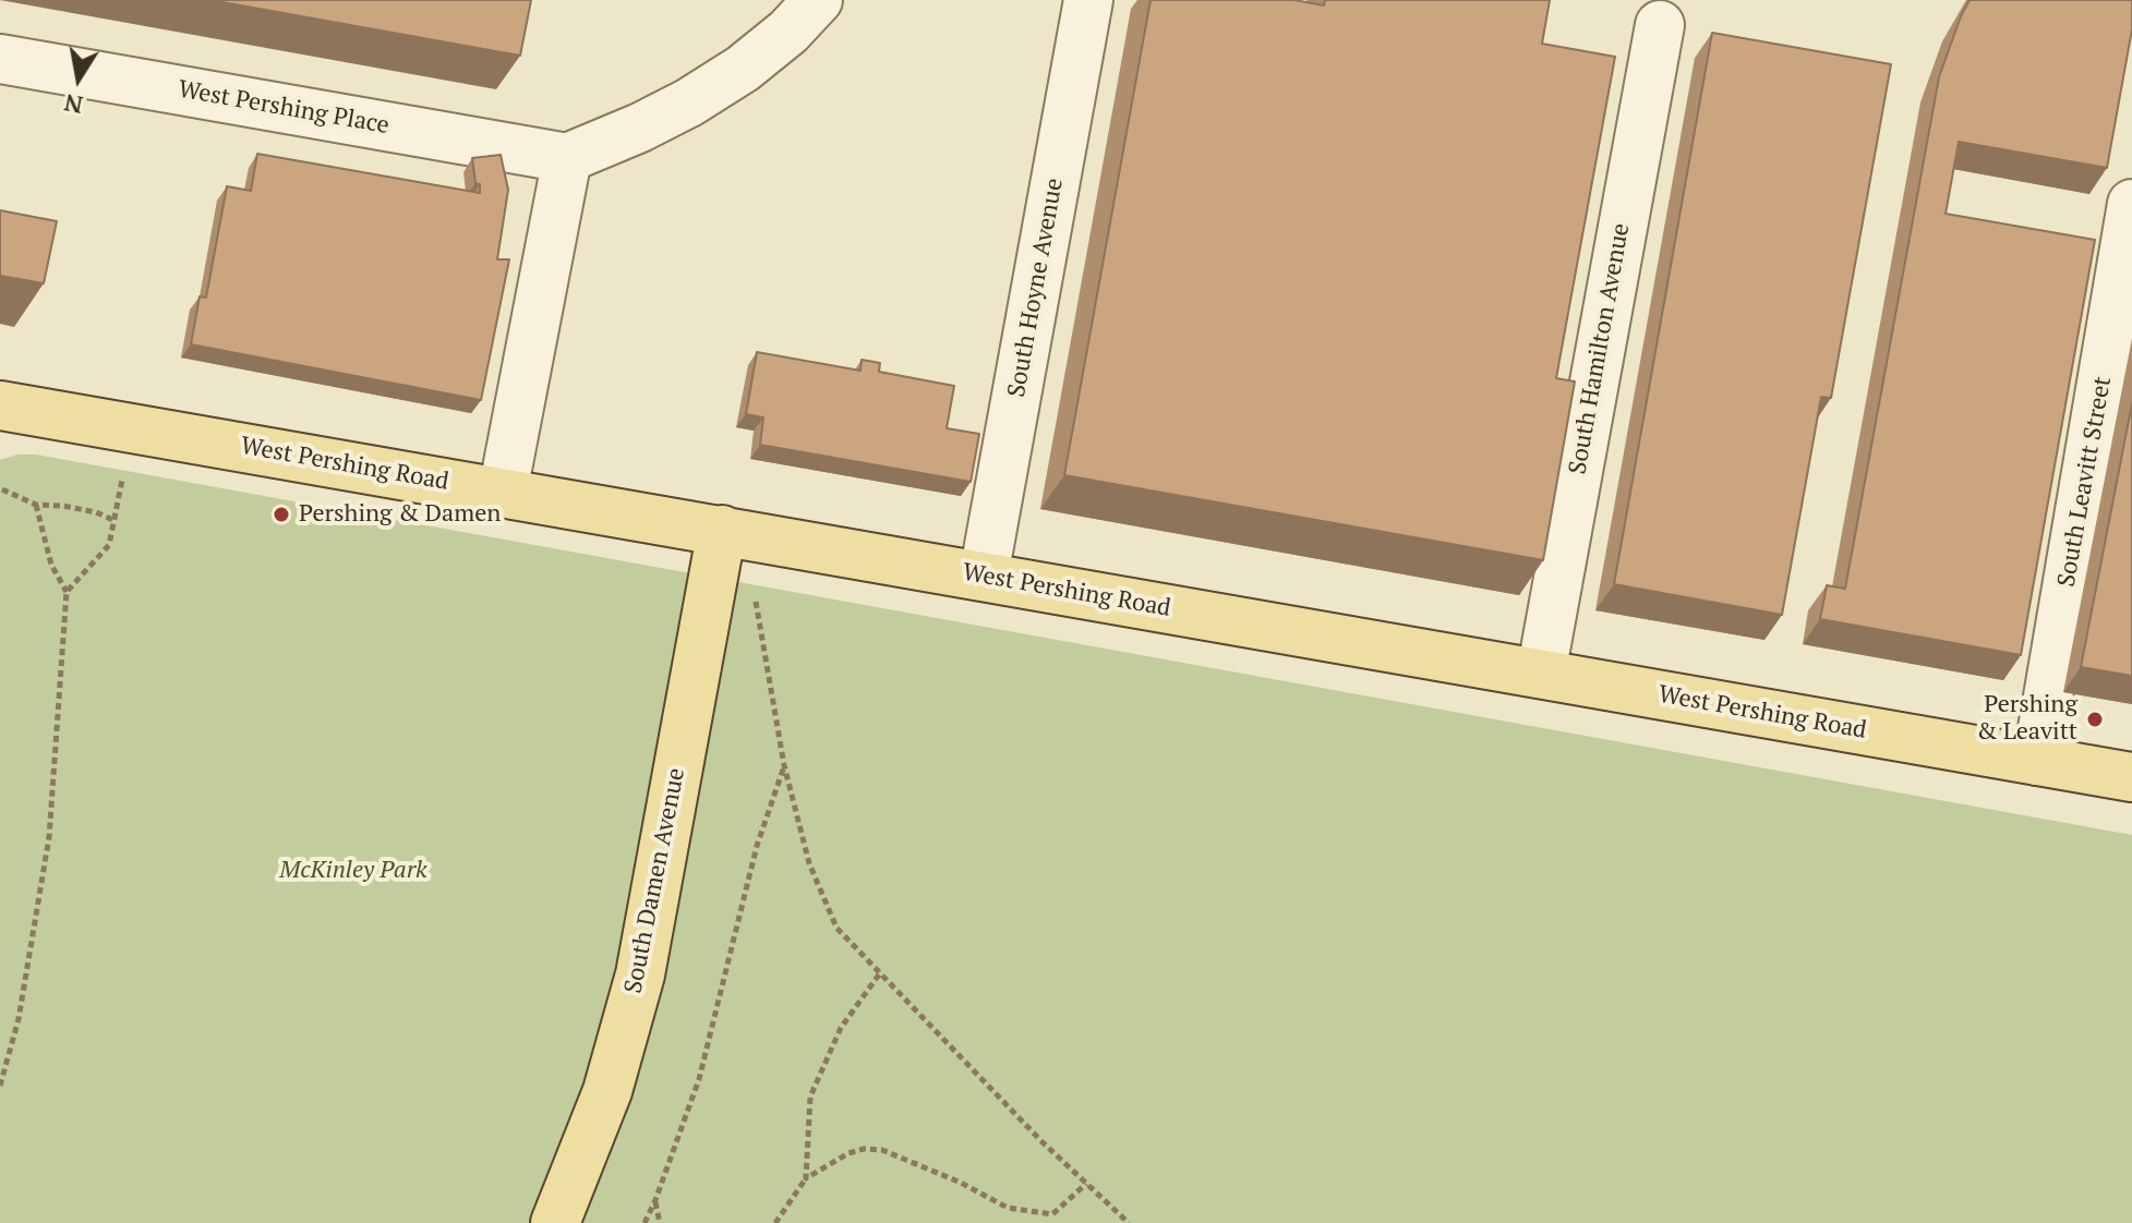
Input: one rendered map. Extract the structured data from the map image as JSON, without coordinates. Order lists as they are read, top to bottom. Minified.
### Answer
{"streets":{"main road":["West Pershing Road","South Damen Avenue"],"street":["West Pershing Place","South Hoyne Avenue","South Hamilton Avenue","South Leavitt Street"]},"crossings":[["South Hoyne Avenue","West Pershing Road"],["South Hamilton Avenue","West Pershing Road"],["West Pershing Road","South Leavitt Street"],["West Pershing Road","South Damen Avenue"]],"parks":["McKinley Park"],"places":["Pershing & Damen","Pershing & Leavitt"],"north":"bottom"}
